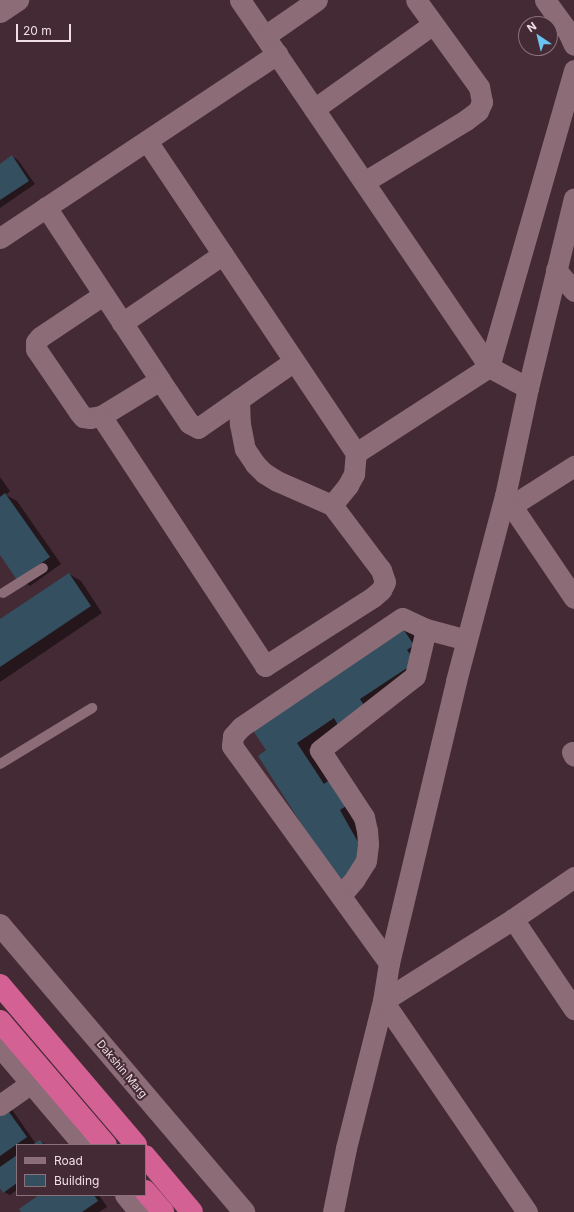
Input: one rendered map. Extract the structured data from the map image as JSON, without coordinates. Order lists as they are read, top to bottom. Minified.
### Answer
{"streets":{"street":["Dakshin Marg"]},"legend":["Road","Building"],"scale_bar":"20 m","north":"top left"}
